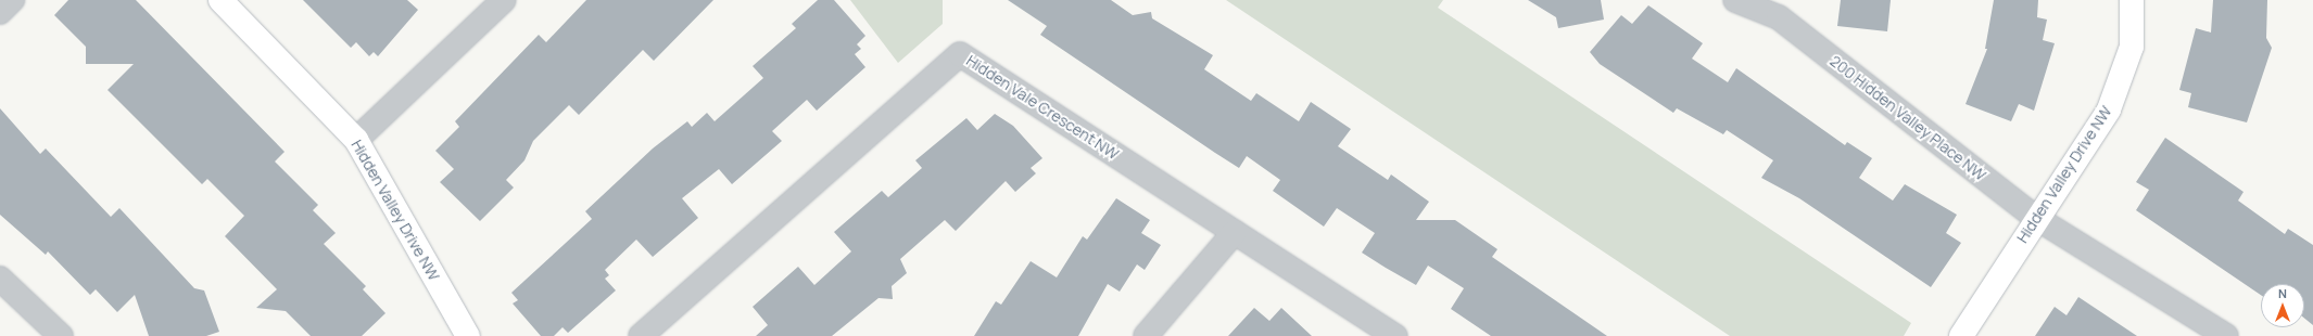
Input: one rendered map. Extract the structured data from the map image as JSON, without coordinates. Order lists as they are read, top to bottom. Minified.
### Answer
{"streets":{"street":["Hidden Vale Crescent NW","200 Hidden Valley Place NW","Hidden Valley Drive NW"]},"crossings":[["200 Hidden Valley Place NW","Hidden Valley Drive NW"]],"north":"top"}
